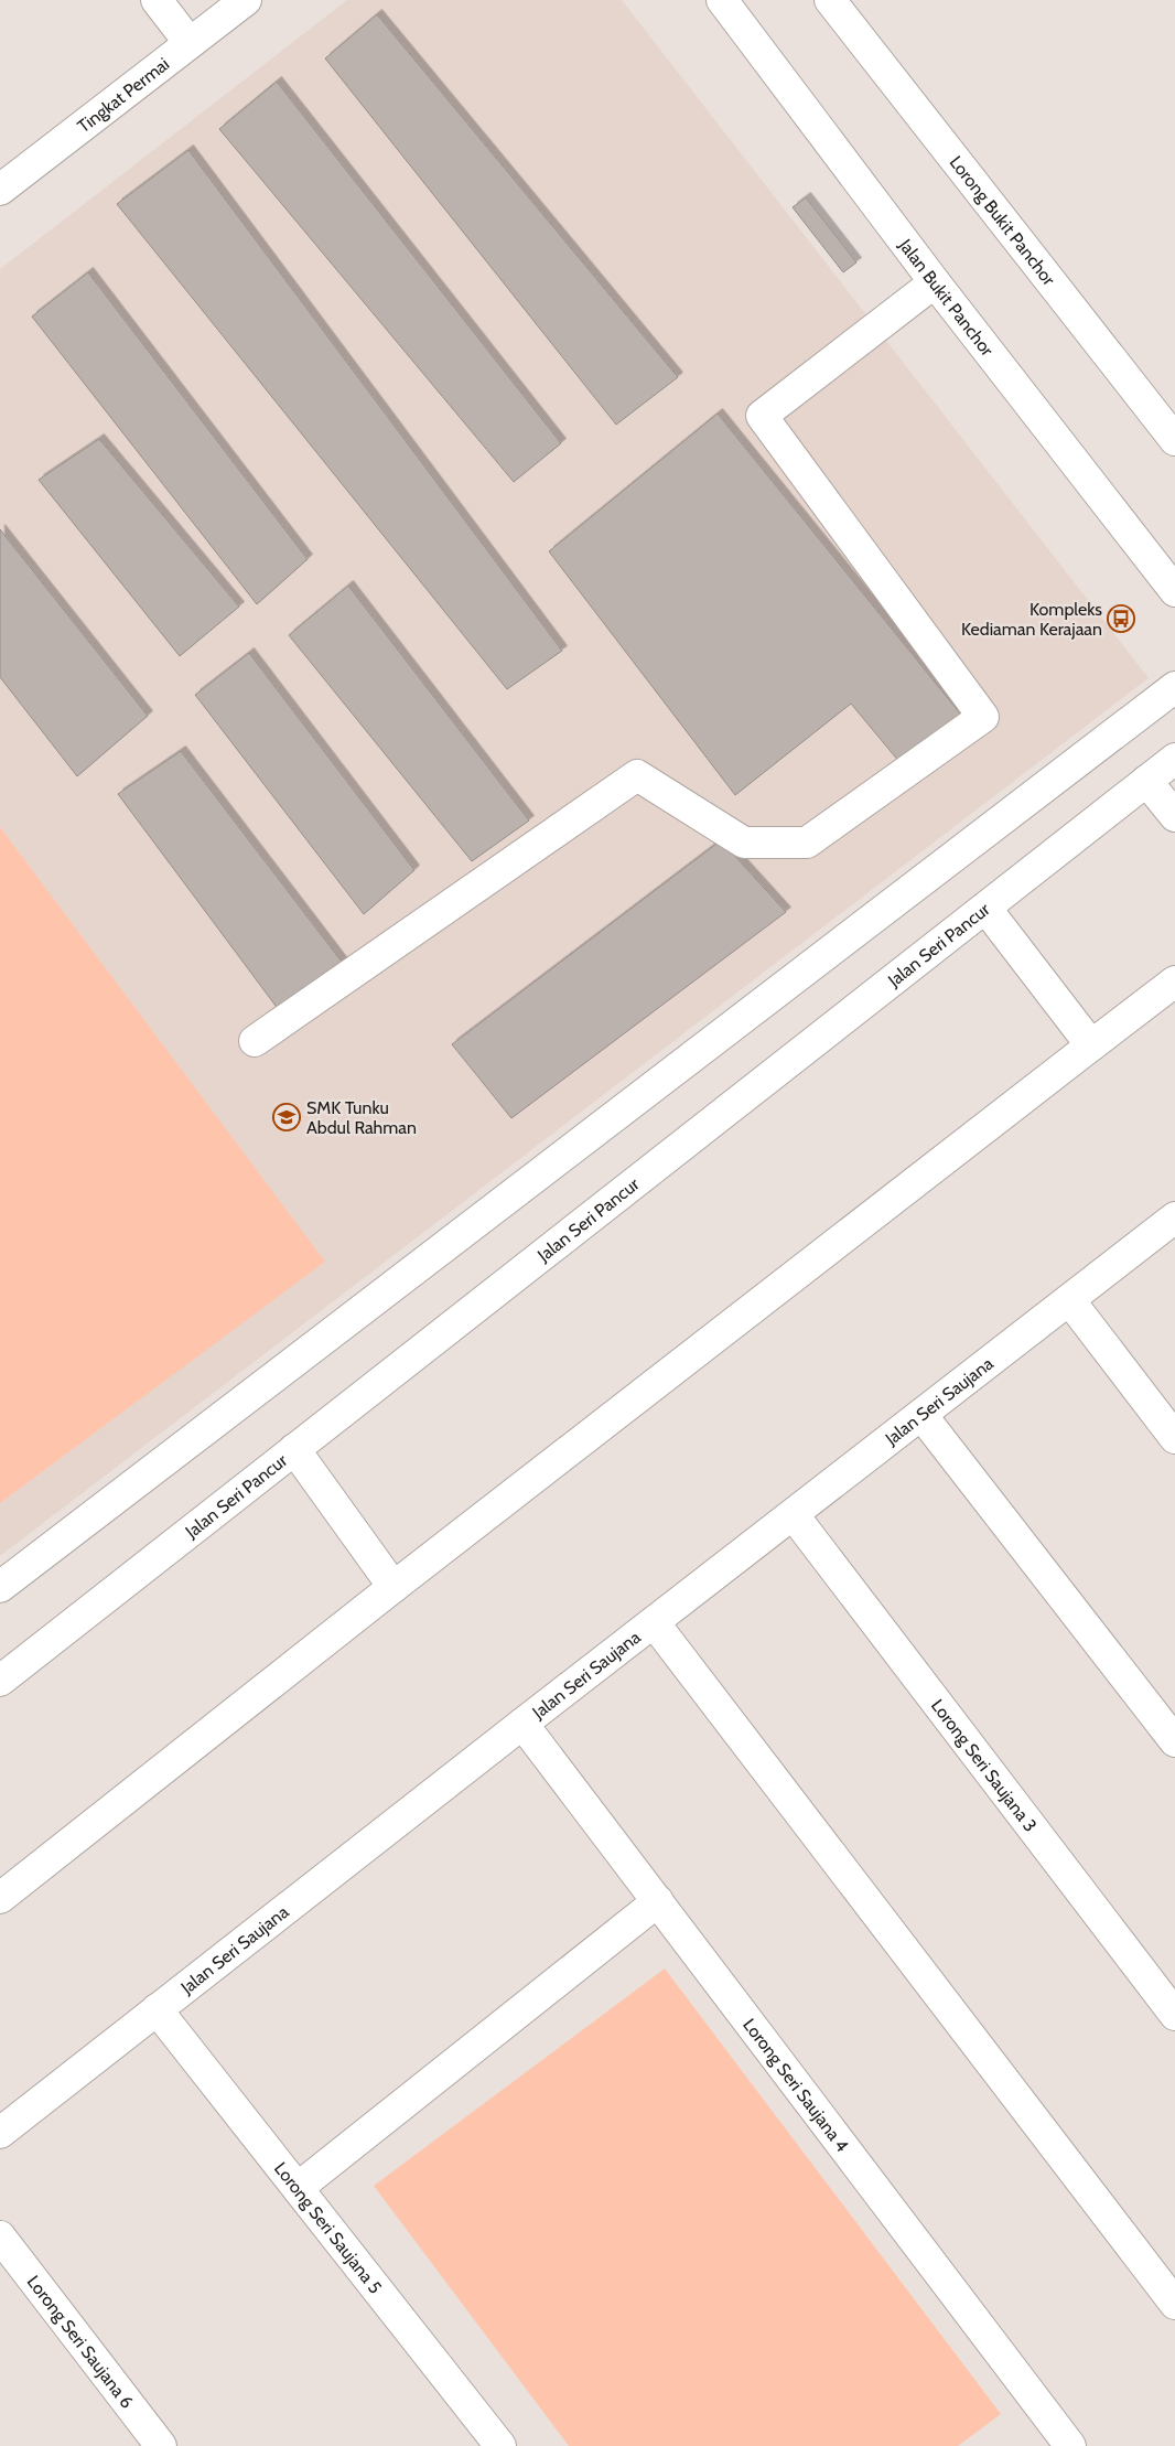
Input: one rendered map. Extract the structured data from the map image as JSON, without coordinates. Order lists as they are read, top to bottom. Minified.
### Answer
{"streets":{"street":["Tingkat Permai","Lorong Bukit Panchor","Jalan Bukit Panchor","Jalan Seri Pancur","Jalan Seri Saujana","Lorong Seri Saujana 3","Lorong Seri Saujana 4","Lorong Seri Saujana 5","Lorong Seri Saujana 6"]},"crossings":[["Jalan Seri Saujana","Lorong Seri Saujana 3"],["Jalan Seri Saujana","Lorong Seri Saujana 4"],["Jalan Seri Saujana","Lorong Seri Saujana 5"]],"places":{"bus stop":["Kompleks Kediaman Kerajaan"],"school or university":["SMK Tunku Abdul Rahman"]}}
